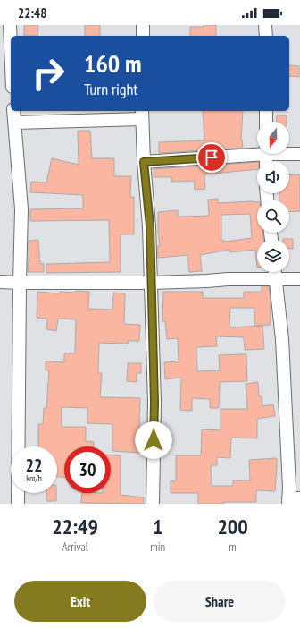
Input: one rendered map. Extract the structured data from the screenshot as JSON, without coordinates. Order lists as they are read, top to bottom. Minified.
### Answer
{"north":"bottom","page":{"status":"22:48","turn":["160 m","Turn right"],"speed":"22 km/h","limit":"30","eta":["22:49","Arrival","1","min","200","m"],"buttons":["Exit","Share"]}}
